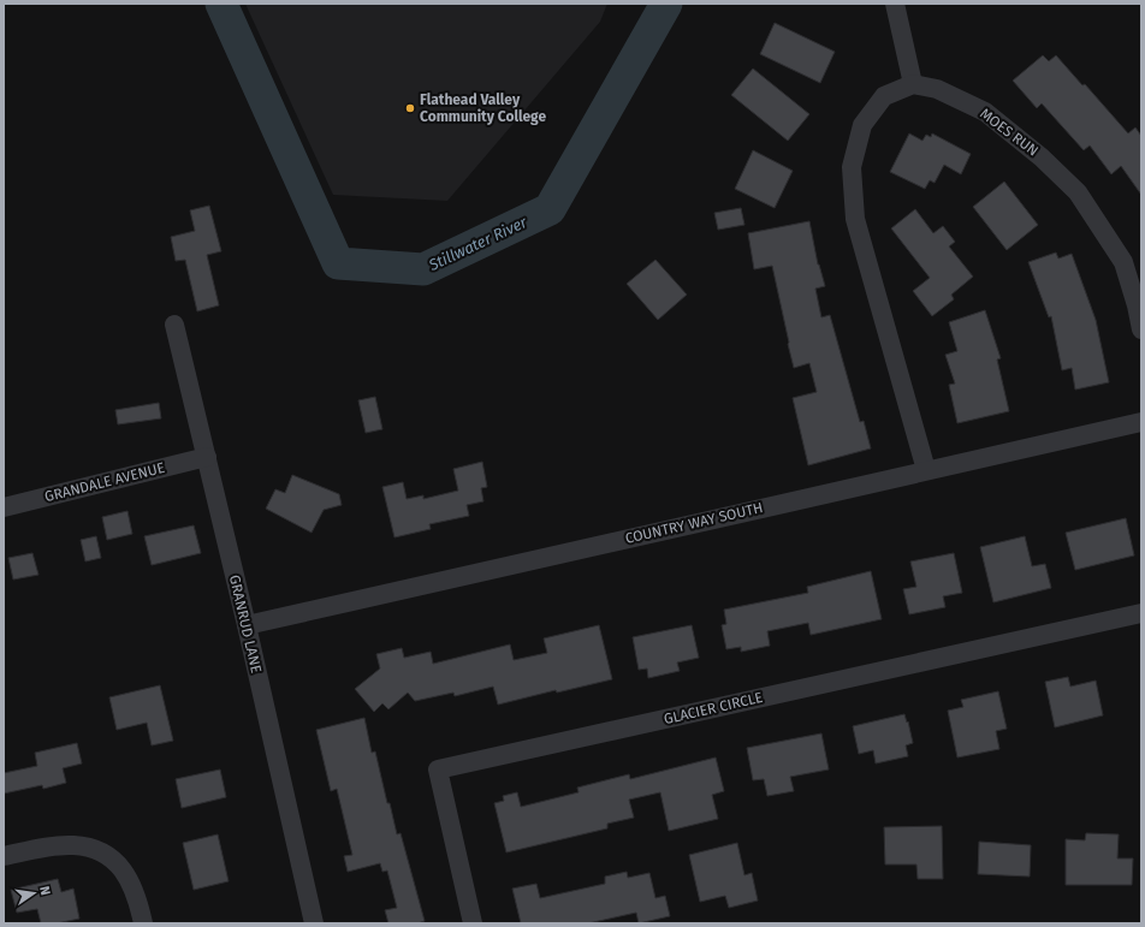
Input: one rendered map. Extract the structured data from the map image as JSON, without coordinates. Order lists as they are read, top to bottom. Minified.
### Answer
{"streets":{"street":["MOES RUN","GRANDALE AVENUE","COUNTRY WAY SOUTH","GRANRUD LANE","GLACIER CIRCLE"]},"crossings":[["GRANDALE AVENUE","GRANRUD LANE"],["COUNTRY WAY SOUTH","GRANRUD LANE"]],"water":["Stillwater River"],"places":["Flathead Valley Community College"],"north":"right"}
